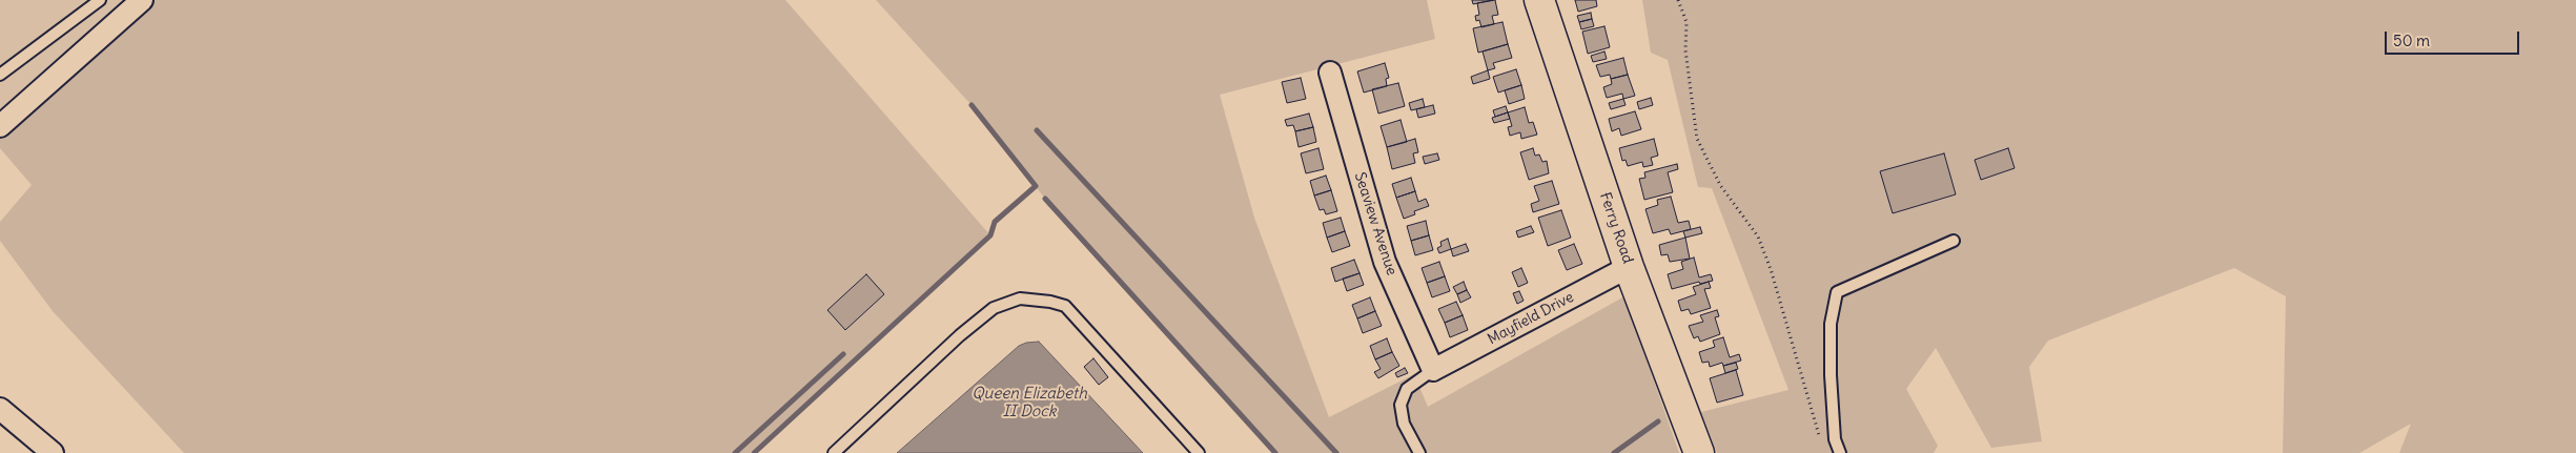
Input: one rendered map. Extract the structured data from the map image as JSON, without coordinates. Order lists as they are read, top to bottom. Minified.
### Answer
{"streets":{"street":["Seaview Avenue","Ferry Road","Mayfield Drive"]},"crossings":[["Seaview Avenue","Mayfield Drive"],["Ferry Road","Mayfield Drive"]],"water":["Queen Elizabeth II Dock"],"scale_bar":"50 m"}
